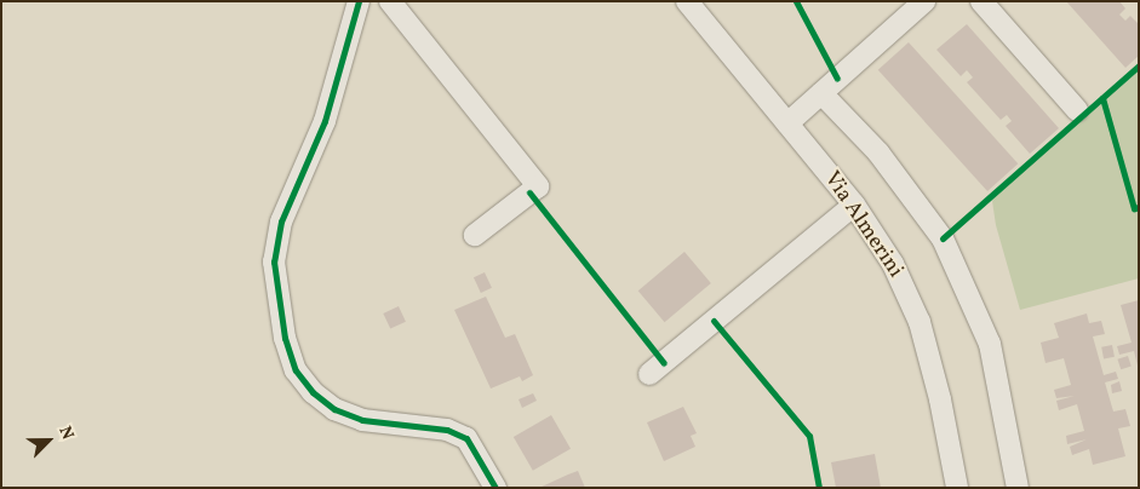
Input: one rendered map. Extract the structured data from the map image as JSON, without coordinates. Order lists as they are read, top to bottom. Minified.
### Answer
{"streets":{"street":["Via Almerini"]},"north":"top right"}
